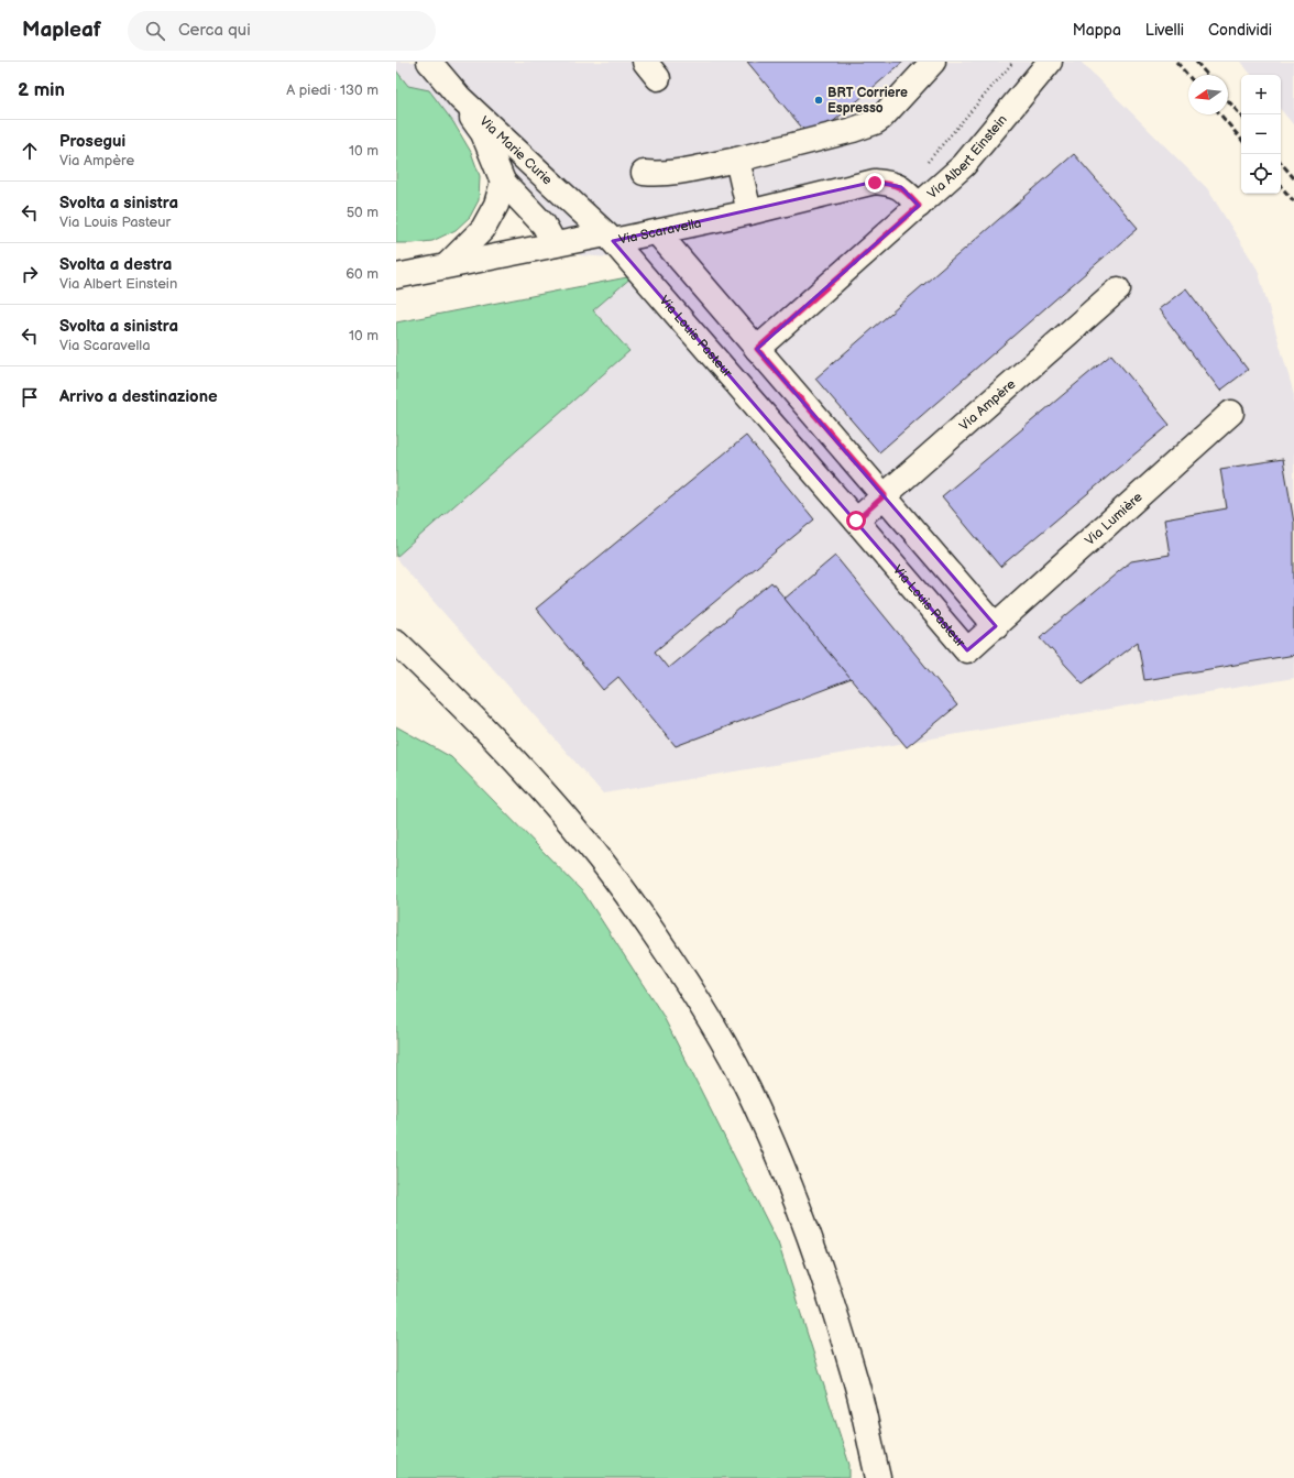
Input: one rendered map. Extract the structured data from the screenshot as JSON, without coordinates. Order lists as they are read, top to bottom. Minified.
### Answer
{"streets":{"street":["Via Marie Curie","Via Albert Einstein","Via Scaravella","Via Louis Pasteur","Via Ampère","Via Lumière"]},"crossings":[["Via Marie Curie","Via Scaravella"],["Via Marie Curie","Via Louis Pasteur"],["Via Albert Einstein","Via Scaravella"],["Via Albert Einstein","Via Louis Pasteur"],["Via Scaravella","Via Louis Pasteur"],["Via Louis Pasteur","Via Ampère"],["Via Louis Pasteur","Via Lumière"]],"places":["BRT Corriere Espresso"],"north":"left","page":{"header":"Mapleaf","search":"Cerca qui","nav":["Mappa","Livelli","Condividi"],"heading":["2 min","A piedi · 130 m"],"map_buttons":["+","−"],"list":[["Prosegui","Via Ampère","10 m"],["Svolta a sinistra","Via Louis Pasteur","50 m"],["Svolta a destra","Via Albert Einstein","60 m"],["Svolta a sinistra","Via Scaravella","10 m"],"Arrivo a destinazione"]}}
